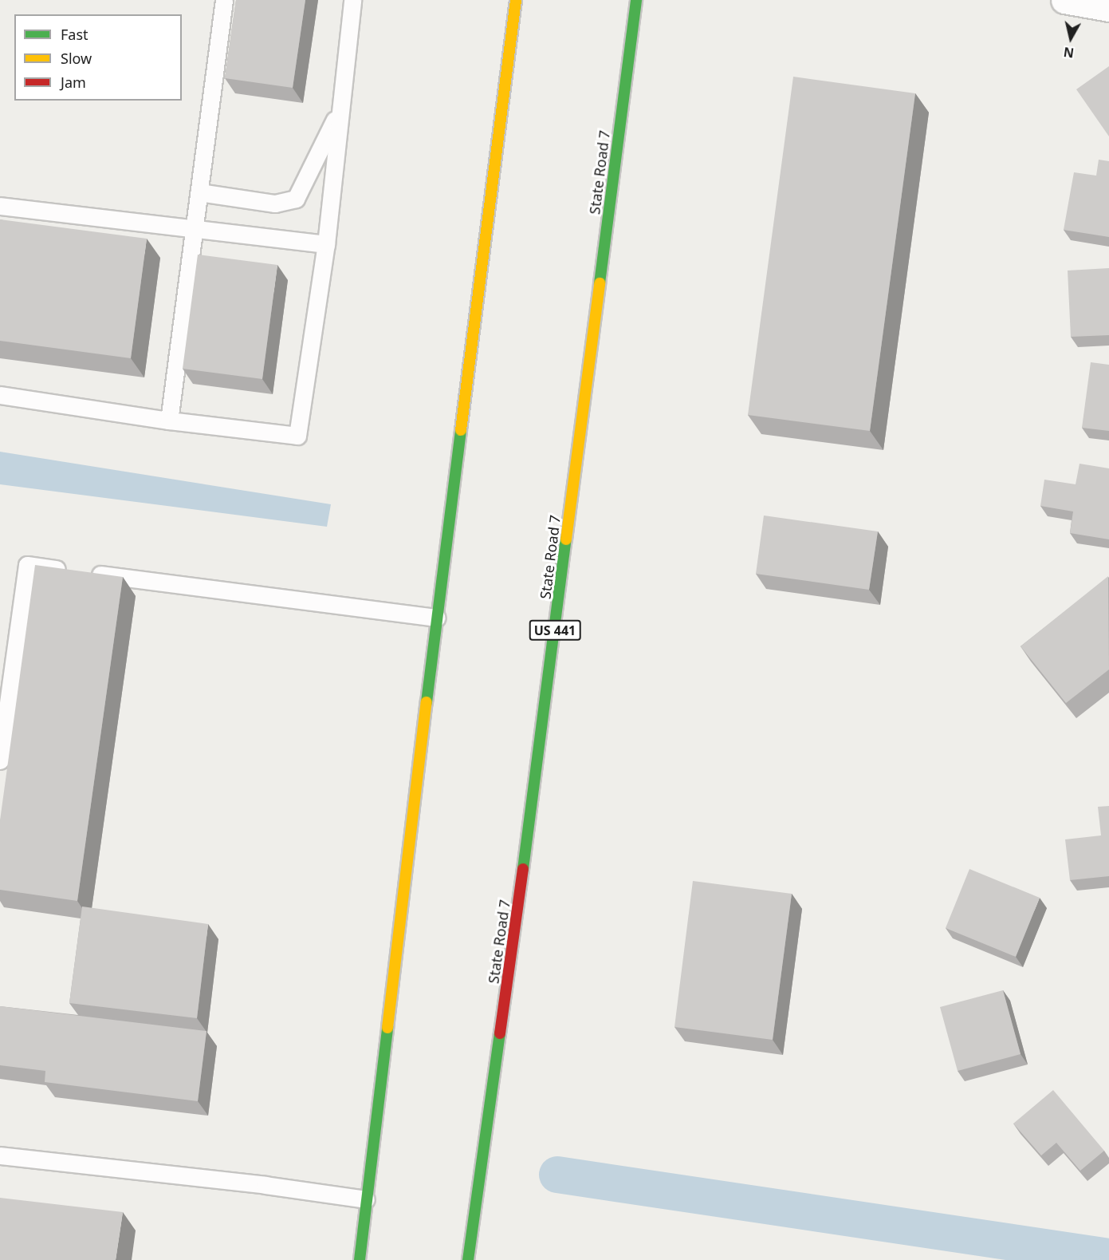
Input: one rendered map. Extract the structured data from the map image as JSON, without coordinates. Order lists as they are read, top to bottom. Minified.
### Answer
{"streets":{"main road":["State Road 7","US 441"]},"legend":["Fast","Slow","Jam"],"north":"bottom"}
